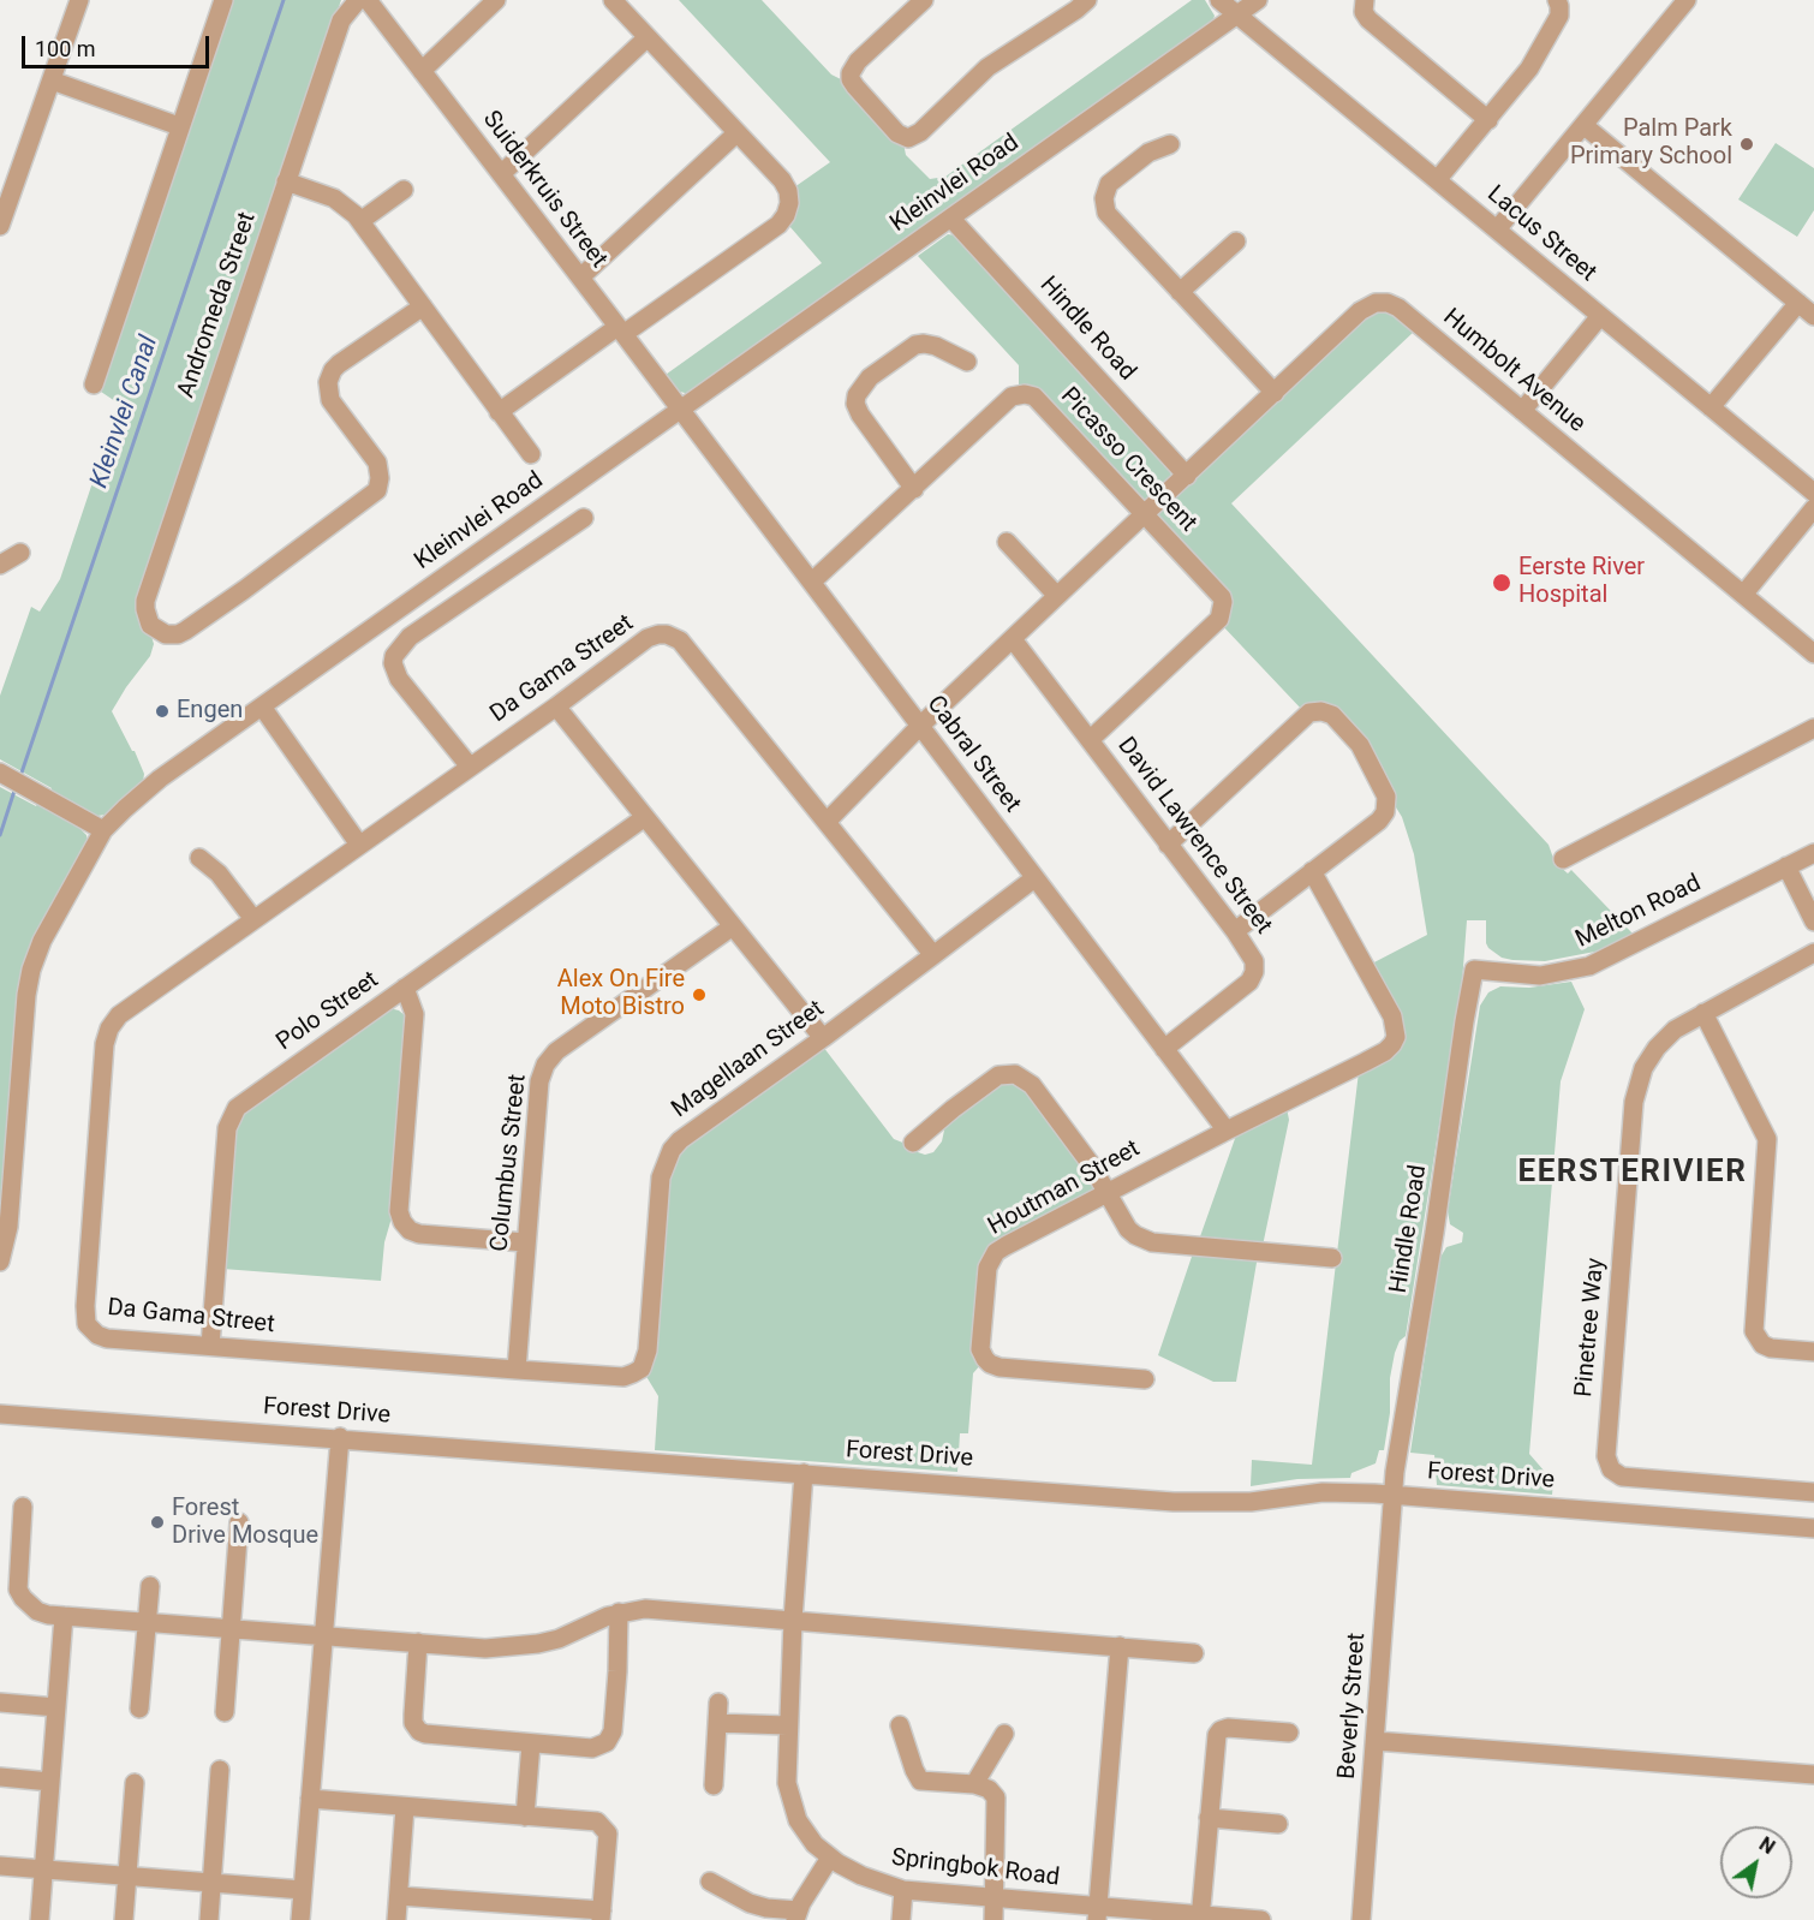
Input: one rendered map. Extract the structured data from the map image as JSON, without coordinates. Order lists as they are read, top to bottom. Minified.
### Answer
{"streets":{"street":["Kleinvlei Road","Suiderkruis Street","Lacus Street","Andromeda Street","Hindle Road","Humbolt Avenue","Picasso Crescent","Da Gama Street","Cabral Street","David Lawrence Street","Melton Road","Polo Street","Magellaan Street","Columbus Street","Houtman Street","Pinetree Way","Forest Drive","Beverly Street","Springbok Road"]},"crossings":[["Kleinvlei Road","Suiderkruis Street"],["Kleinvlei Road","Lacus Street"],["Kleinvlei Road","Hindle Road"],["Kleinvlei Road","Cabral Street"],["Suiderkruis Street","Cabral Street"],["Hindle Road","Humbolt Avenue"],["Hindle Road","Melton Road"],["Hindle Road","Forest Drive"],["Hindle Road","Beverly Street"],["Humbolt Avenue","Picasso Crescent"],["Humbolt Avenue","Da Gama Street"],["Humbolt Avenue","Cabral Street"],["Humbolt Avenue","David Lawrence Street"],["Picasso Crescent","Cabral Street"],["Picasso Crescent","David Lawrence Street"],["Da Gama Street","Polo Street"],["Da Gama Street","Magellaan Street"],["Da Gama Street","Columbus Street"],["Cabral Street","David Lawrence Street"],["Cabral Street","Magellaan Street"],["Cabral Street","Houtman Street"],["Forest Drive","Beverly Street"],["Forest Drive","Springbok Road"]],"districts":["EERSTERIVIER"],"water":["Kleinvlei Canal"],"places":["Palm Park Primary School","Eerste River Hospital","Engen","Alex On Fire Moto Bistro","Forest Drive Mosque"],"scale_bar":"100 m","north":"top right"}
